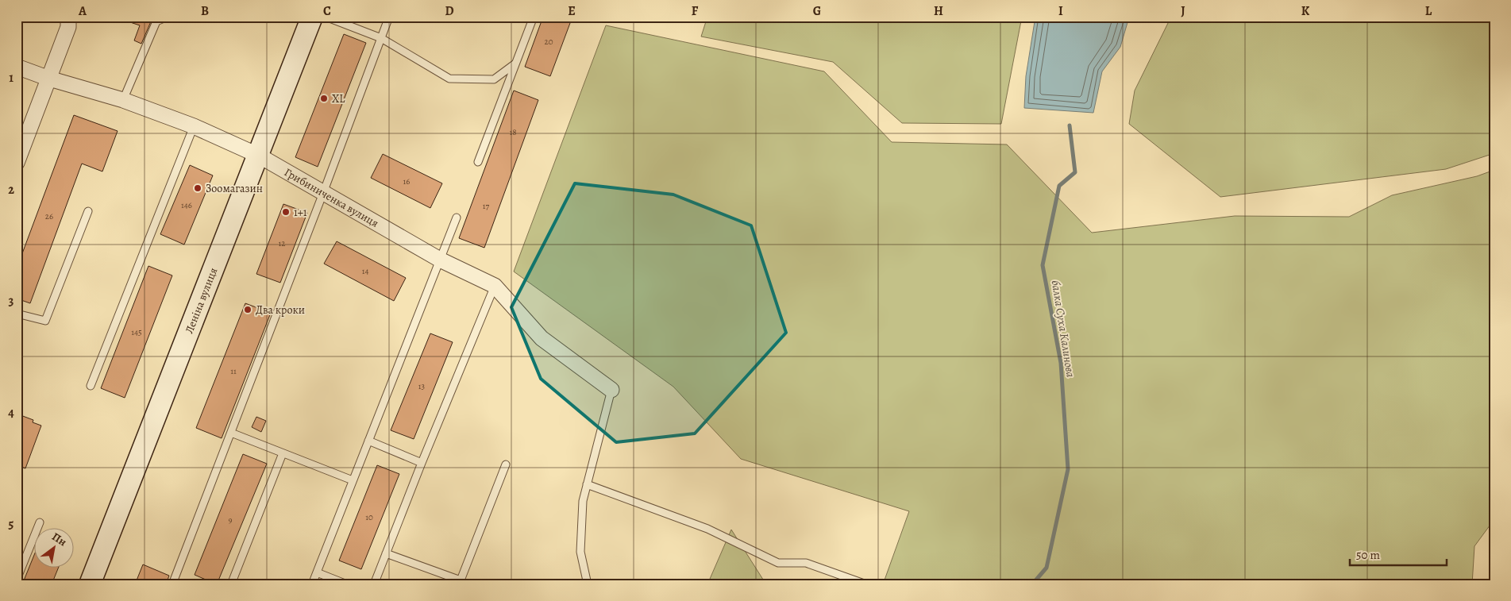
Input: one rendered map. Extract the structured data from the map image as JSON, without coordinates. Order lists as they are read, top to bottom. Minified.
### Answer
{"streets":{"main road":["Леніна вулиця"],"street":["Грибиниченка вулиця"]},"crossings":[["Грибиниченка вулиця","Леніна вулиця"]],"water":["балка Суха Калинова"],"places":["XL","Зоомагазин","1+1","Два кроки"],"house_numbers":["20","18","16","146","17","26","12","14","145","11","13","10","9"],"scale_bar":"50 m","north":"top right","grid":{"columns":["A","B","C","D","E","F","G","H","I","J","K","L"],"rows":["1","2","3","4","5"]}}
